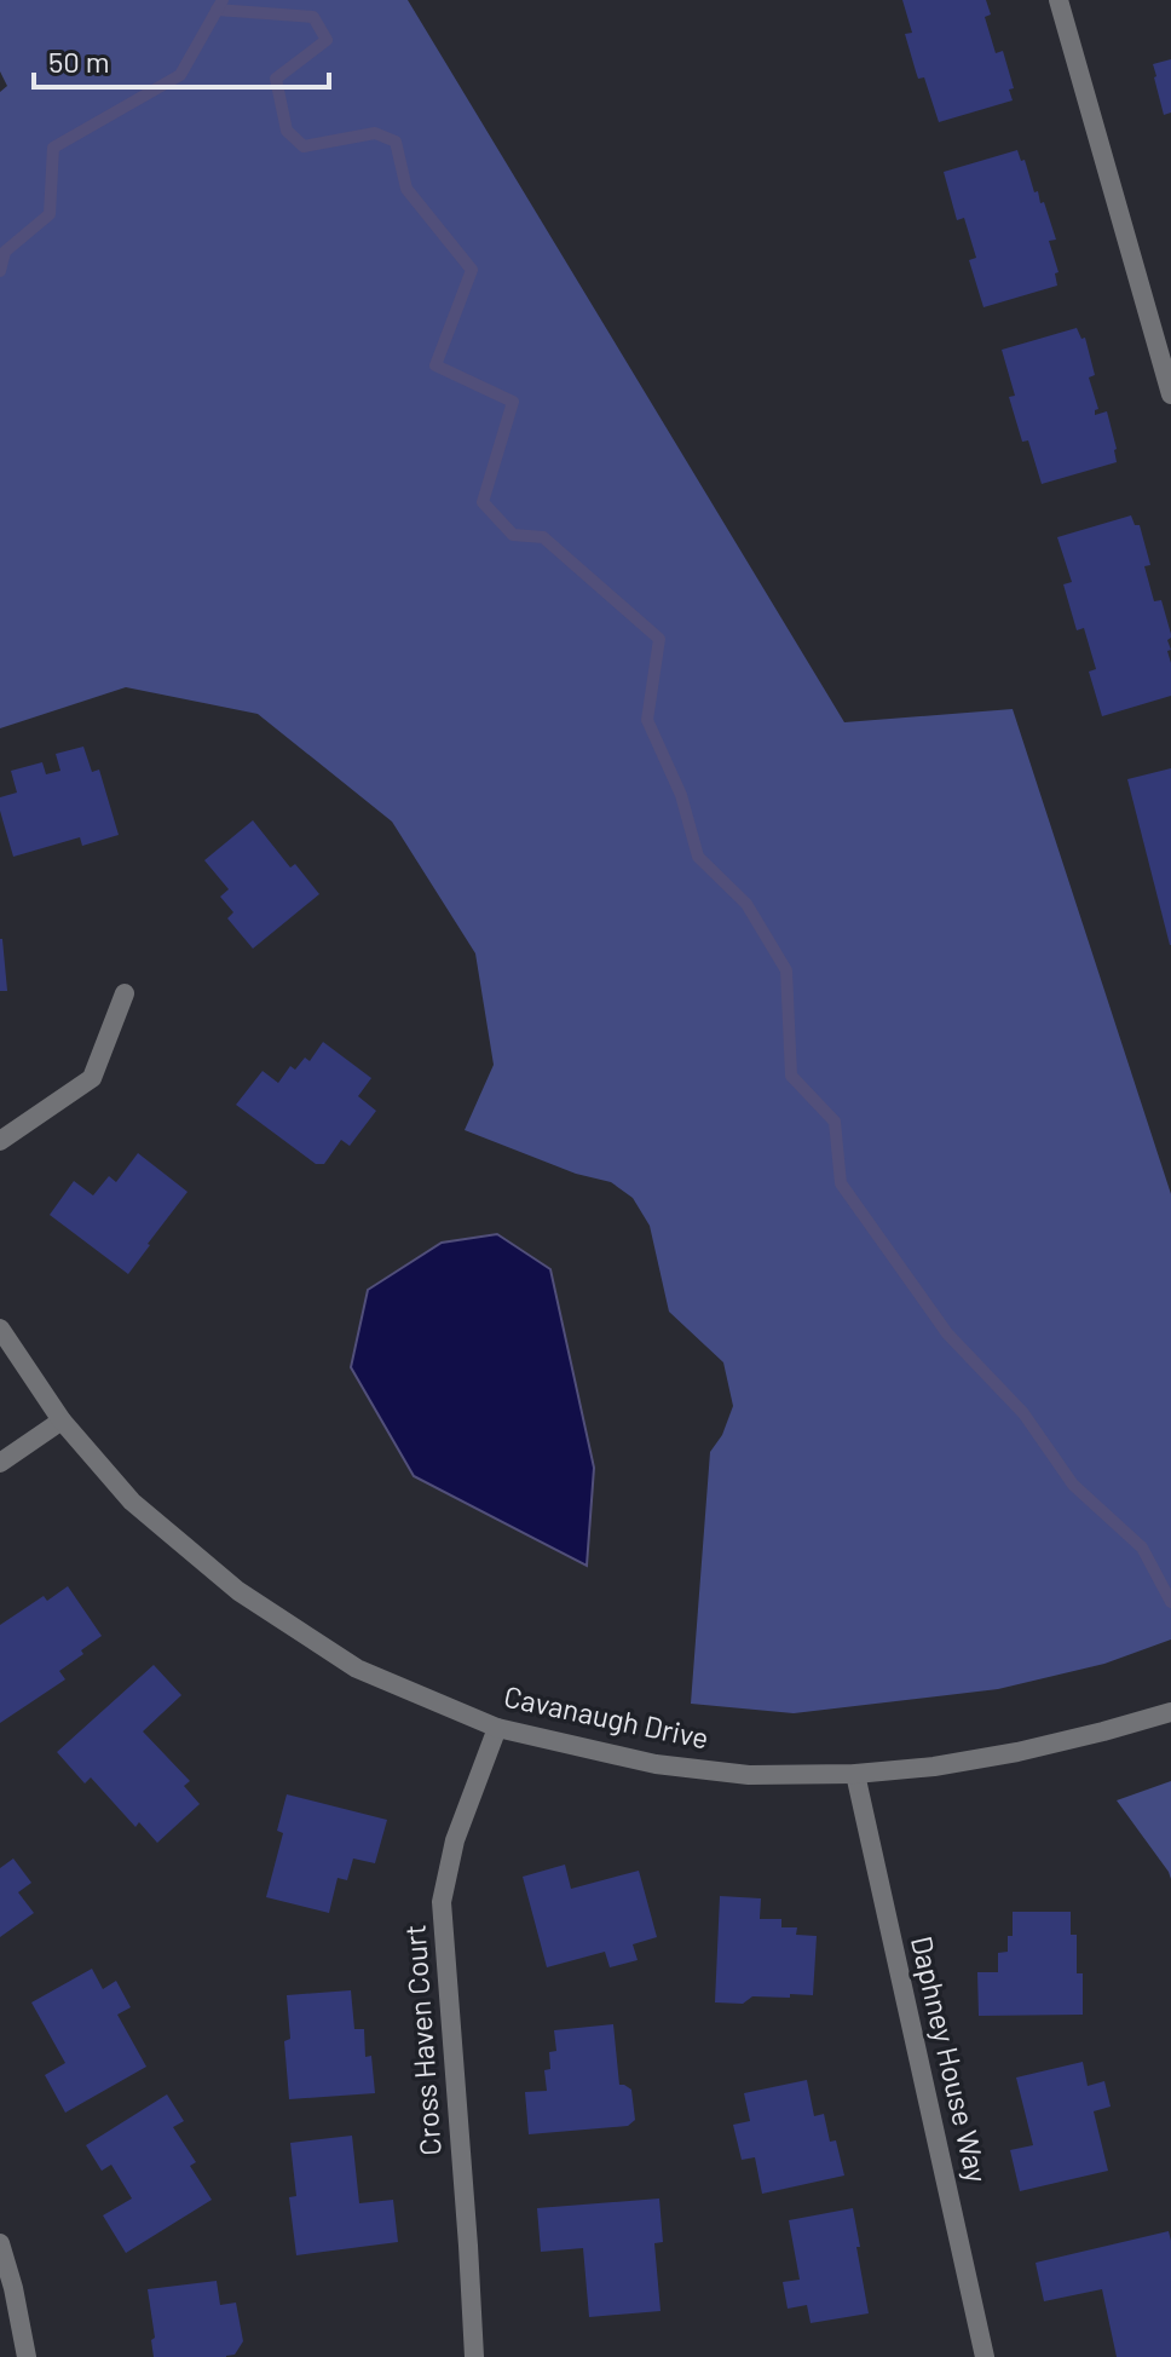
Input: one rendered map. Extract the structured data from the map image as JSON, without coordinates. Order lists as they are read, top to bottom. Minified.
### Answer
{"streets":{"street":["Cavanaugh Drive","Cross Haven Court","Daphney House Way"]},"crossings":[["Cavanaugh Drive","Cross Haven Court"],["Cavanaugh Drive","Daphney House Way"]],"scale_bar":"50 m"}
